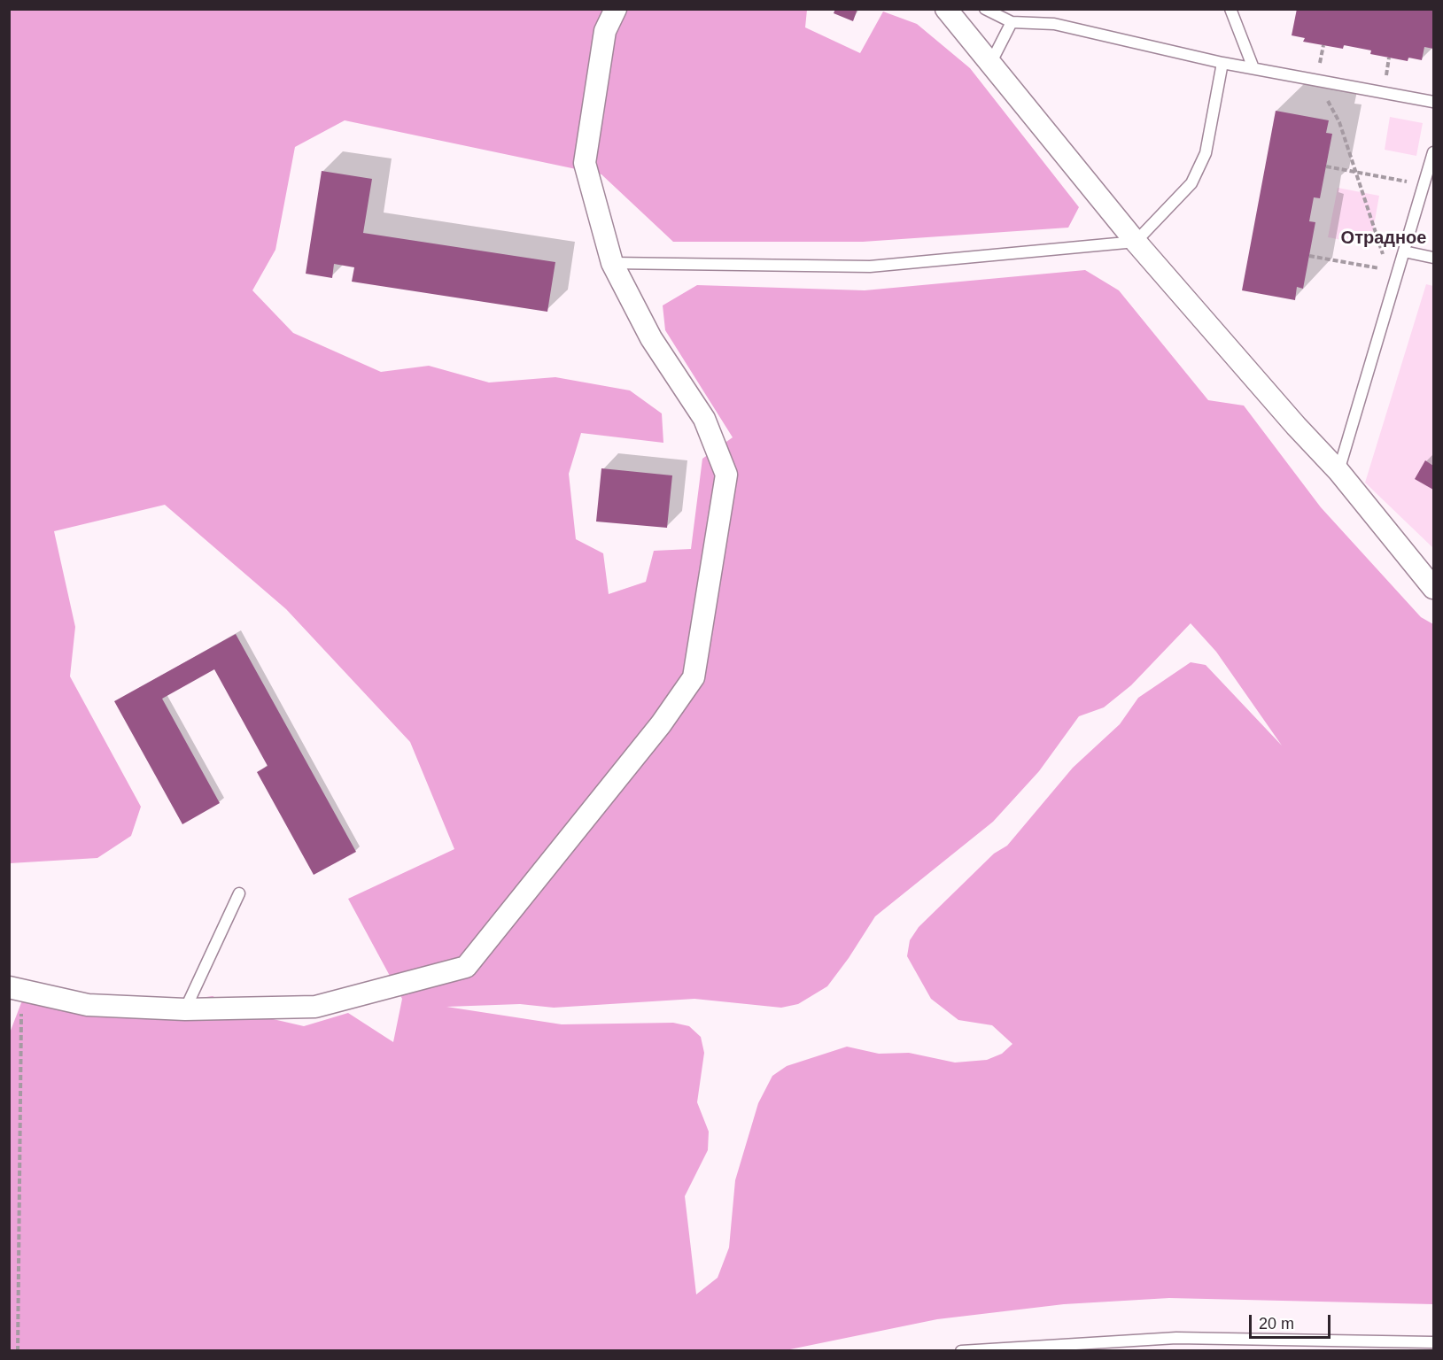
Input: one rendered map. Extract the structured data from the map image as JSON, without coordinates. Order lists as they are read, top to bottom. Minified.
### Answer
{"districts":["Отрадное"],"scale_bar":"20 m"}
